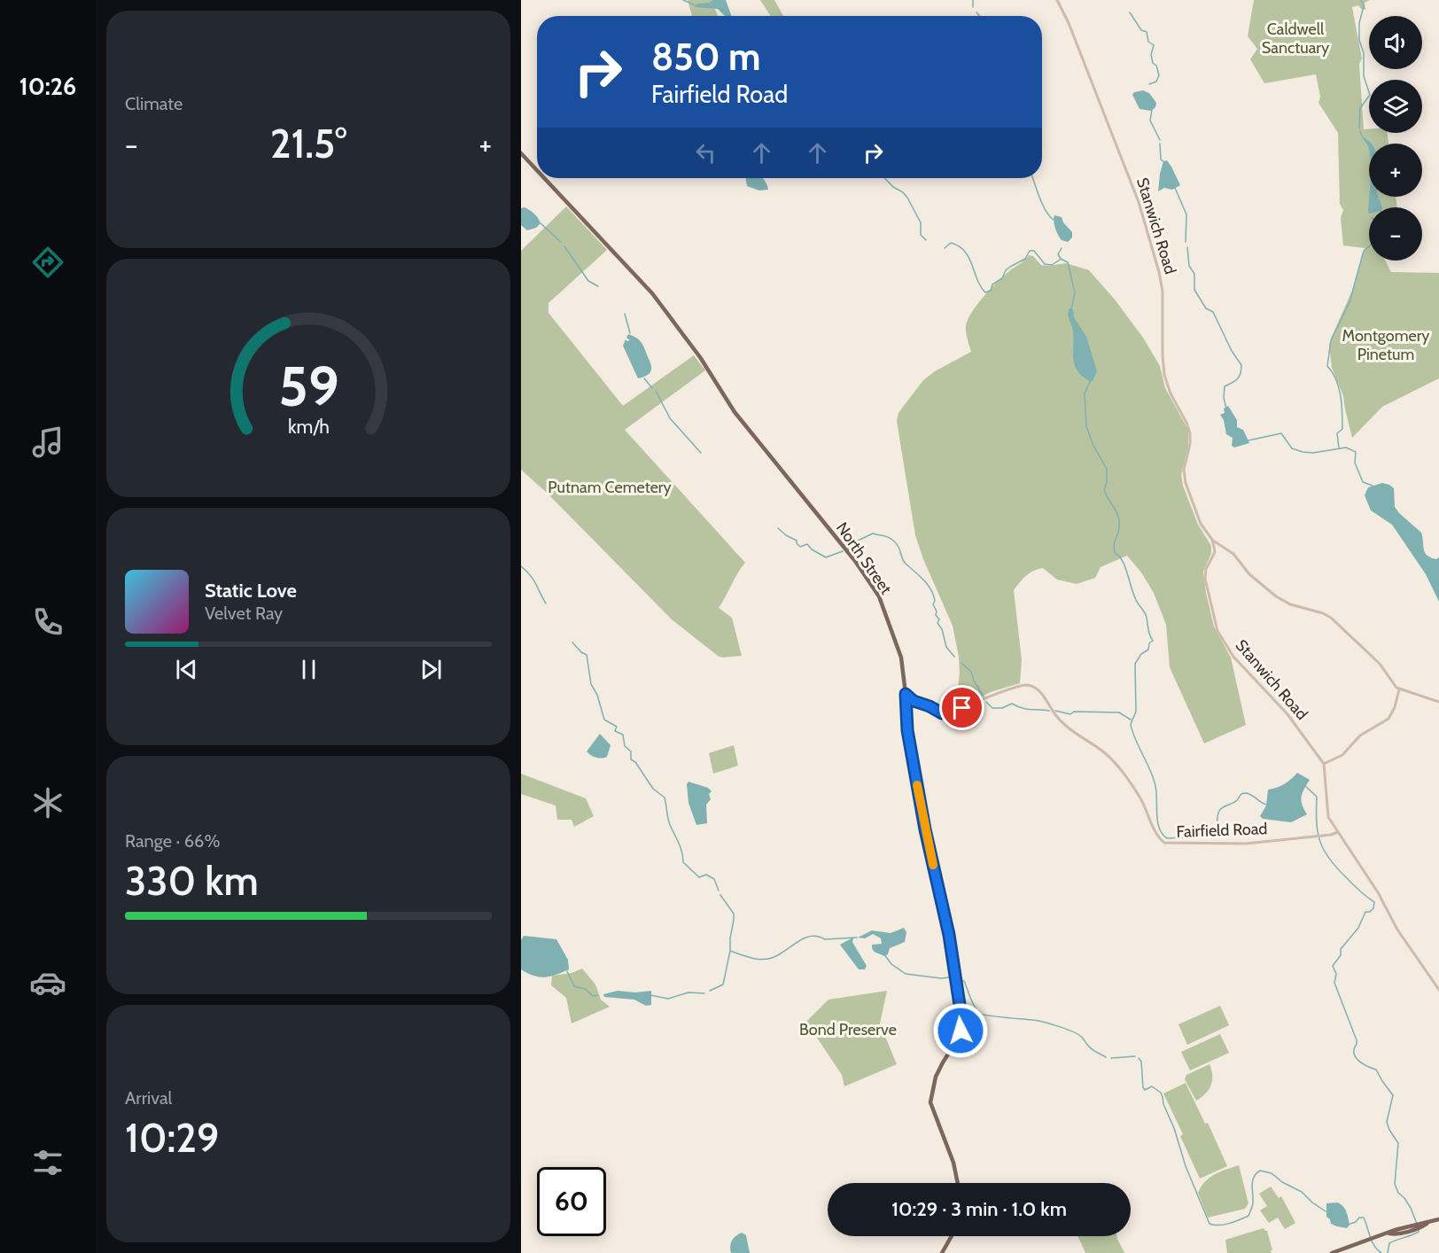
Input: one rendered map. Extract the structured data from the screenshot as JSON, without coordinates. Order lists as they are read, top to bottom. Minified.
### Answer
{"streets":{"main road":["North Street"],"street":["Stanwich Road","Fairfield Road"]},"crossings":[["North Street","Fairfield Road"]],"parks":["Caldwell Sanctuary","Montgomery Pinetum","Putnam Cemetery","Bond Preserve"],"page":{"tabs":"10:26","tile":["Climate",["Range · 66%","330 km"],["Arrival","10:29"]],"map_buttons":["+","−"],"turn":["850 m","Fairfield Road"],"heat":["−","21.5°","+"],"song":["Static Love","Velvet Ray"],"limit":"60","trip":"10:29 · 3 min · 1.0 km","gauge":["59","km/h"]}}
